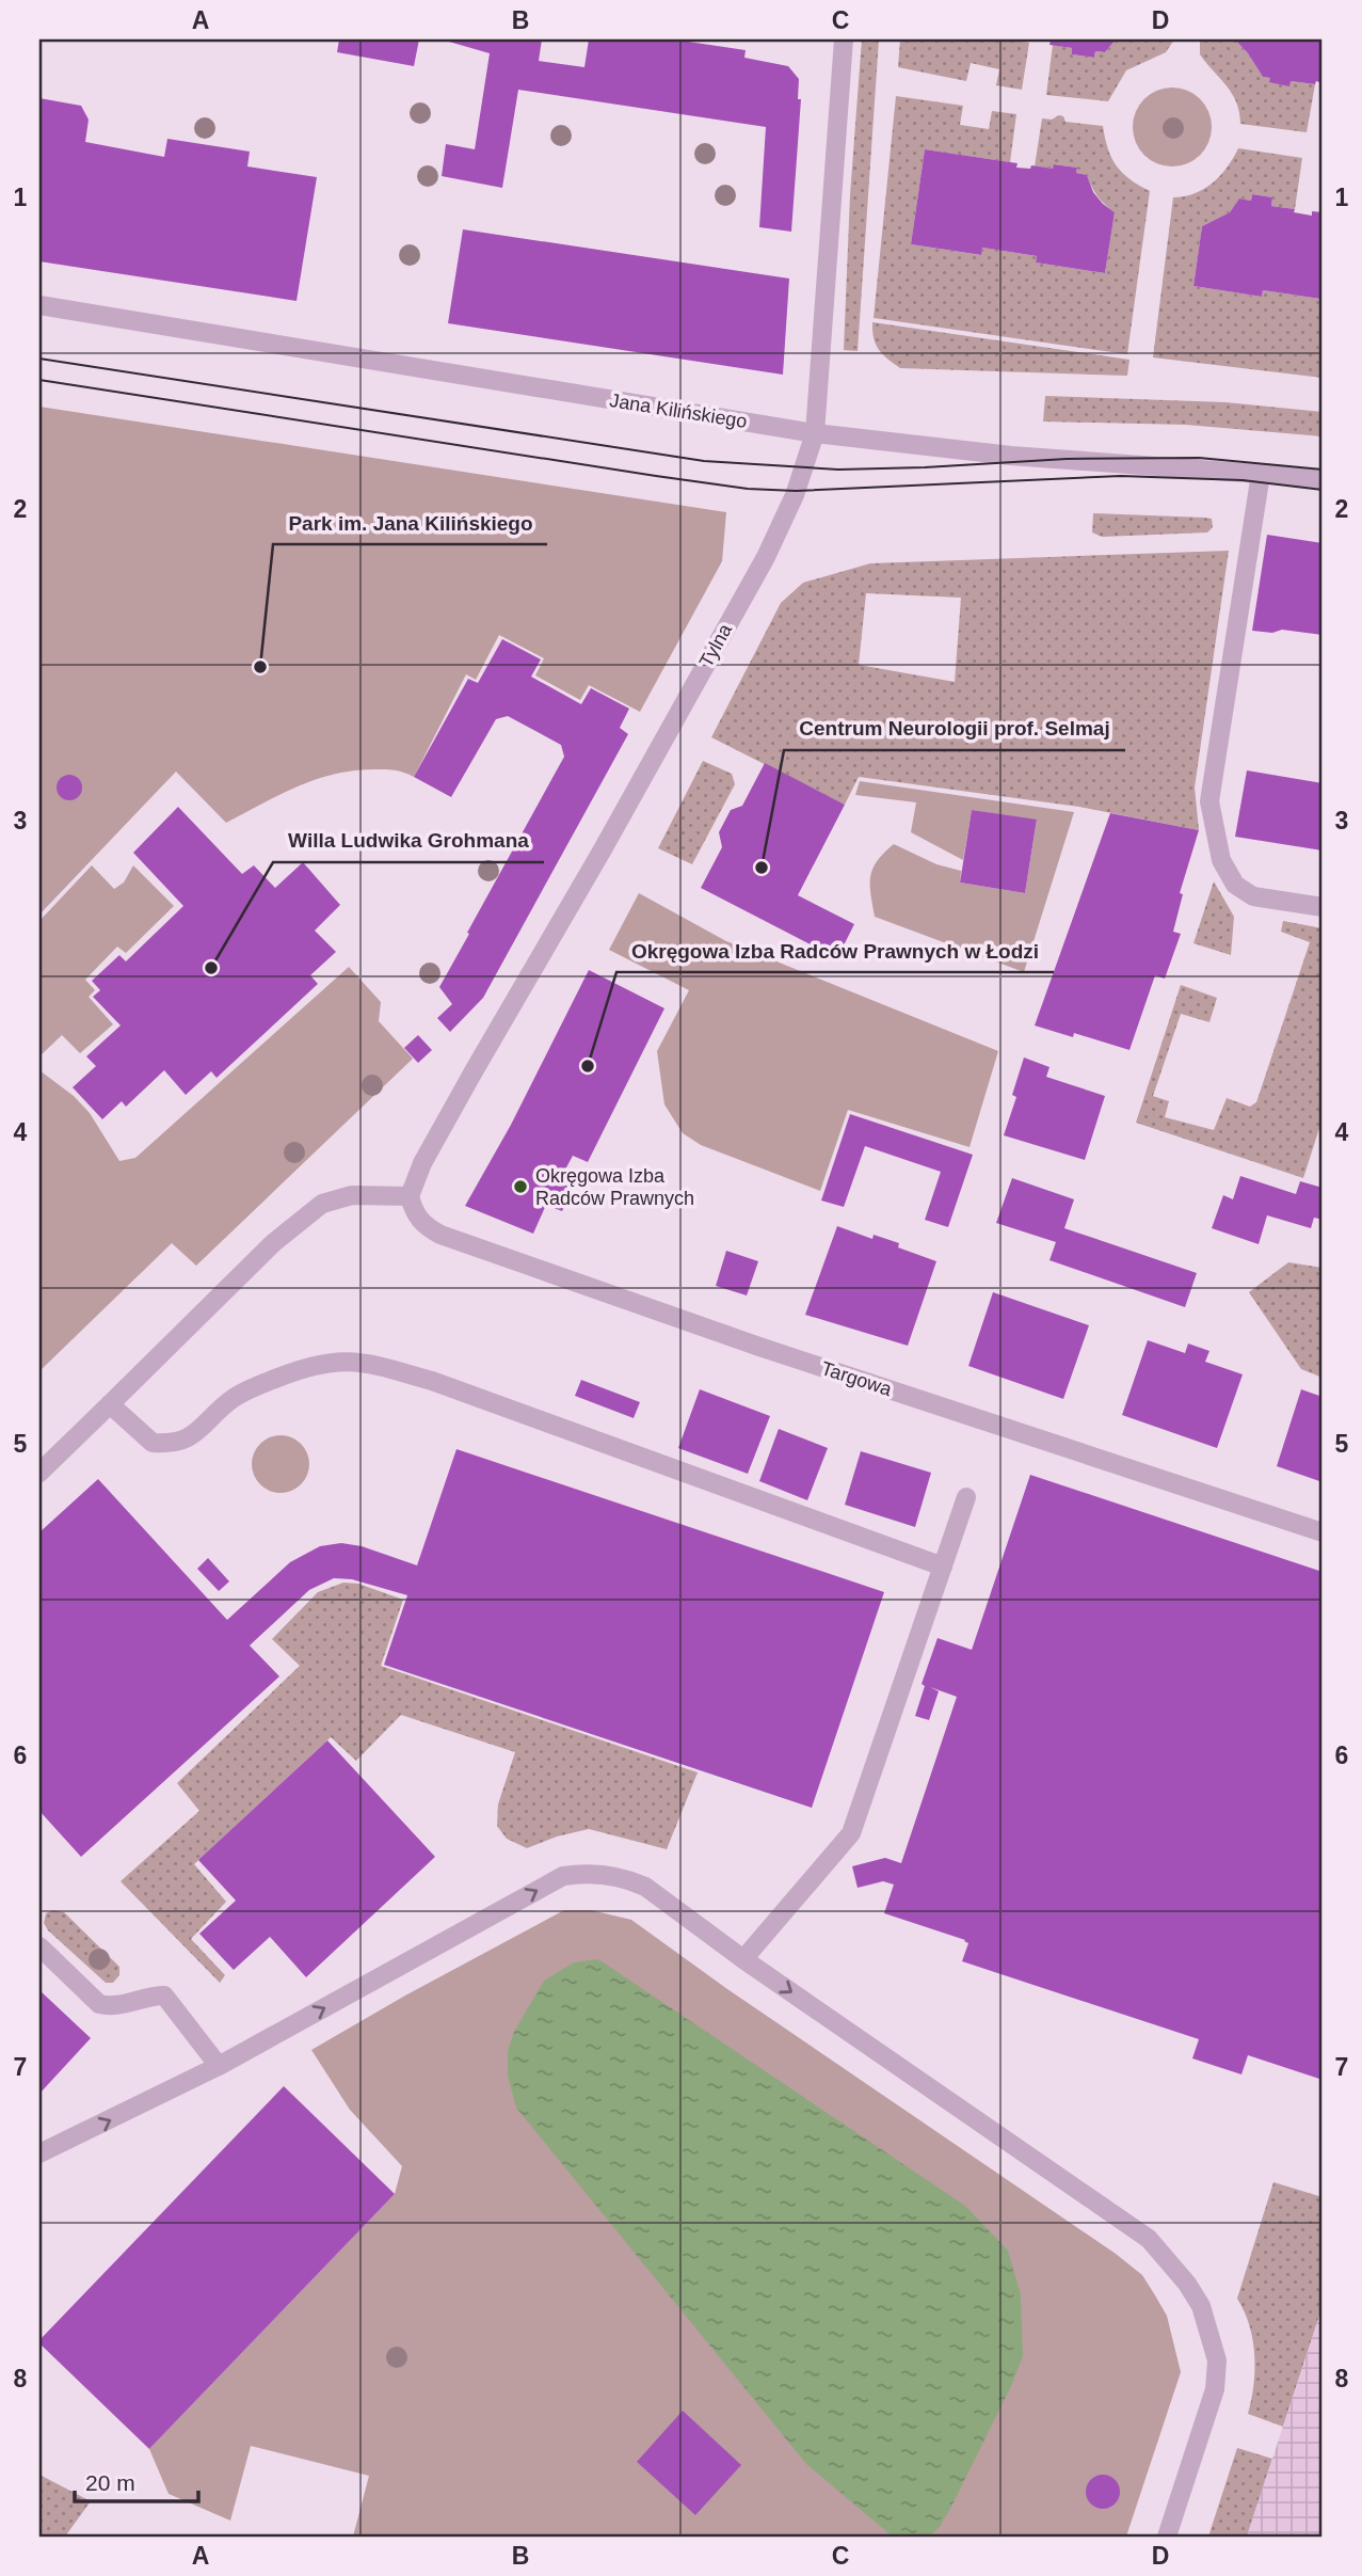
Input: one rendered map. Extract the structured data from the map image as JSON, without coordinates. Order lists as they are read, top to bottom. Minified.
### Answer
{"streets":{"street":["Jana Kilińskiego","Tylna","Targowa"]},"crossings":[["Jana Kilińskiego","Tylna"],["Tylna","Targowa"]],"places":["Park im. Jana Kilińskiego","Centrum Neurologii prof. Selmaj","Willa Ludwika Grohmana","Okręgowa Izba Radców Prawnych w Łodzi","Okręgowa Izba Radców Prawnych"],"scale_bar":"20 m","grid":{"columns":["A","B","C","D"],"rows":["1","2","3","4","5","6","7","8"]}}
